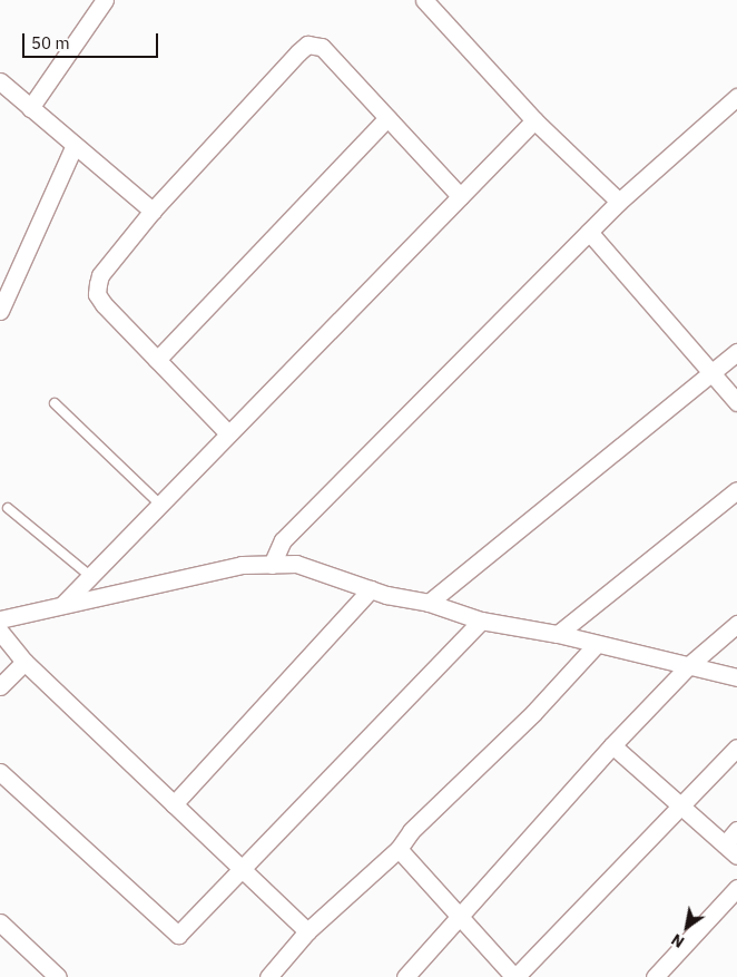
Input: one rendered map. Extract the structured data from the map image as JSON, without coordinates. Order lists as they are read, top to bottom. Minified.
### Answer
{"scale_bar":"50 m","north":"bottom left"}
